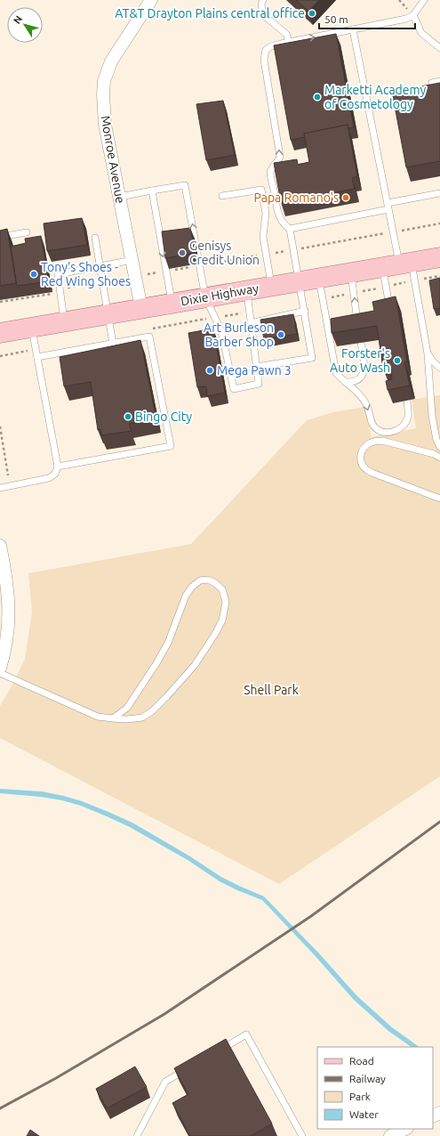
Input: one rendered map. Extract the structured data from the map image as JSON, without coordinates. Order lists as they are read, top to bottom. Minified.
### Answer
{"streets":{"main road":["Dixie Highway"],"street":["Monroe Avenue"]},"crossings":[["Monroe Avenue","Dixie Highway"]],"parks":["Shell Park"],"places":["AT&T Drayton Plains central office","Marketti Academy of Cosmetology","Papa Romano's","Genisys Credit Union","Tony's Shoes - Red Wing Shoes","Art Burleson Barber Shop","Forster's Auto Wash","Mega Pawn 3","Bingo City"],"legend":["Road","Railway","Park","Water"],"scale_bar":"50 m","north":"top left"}
